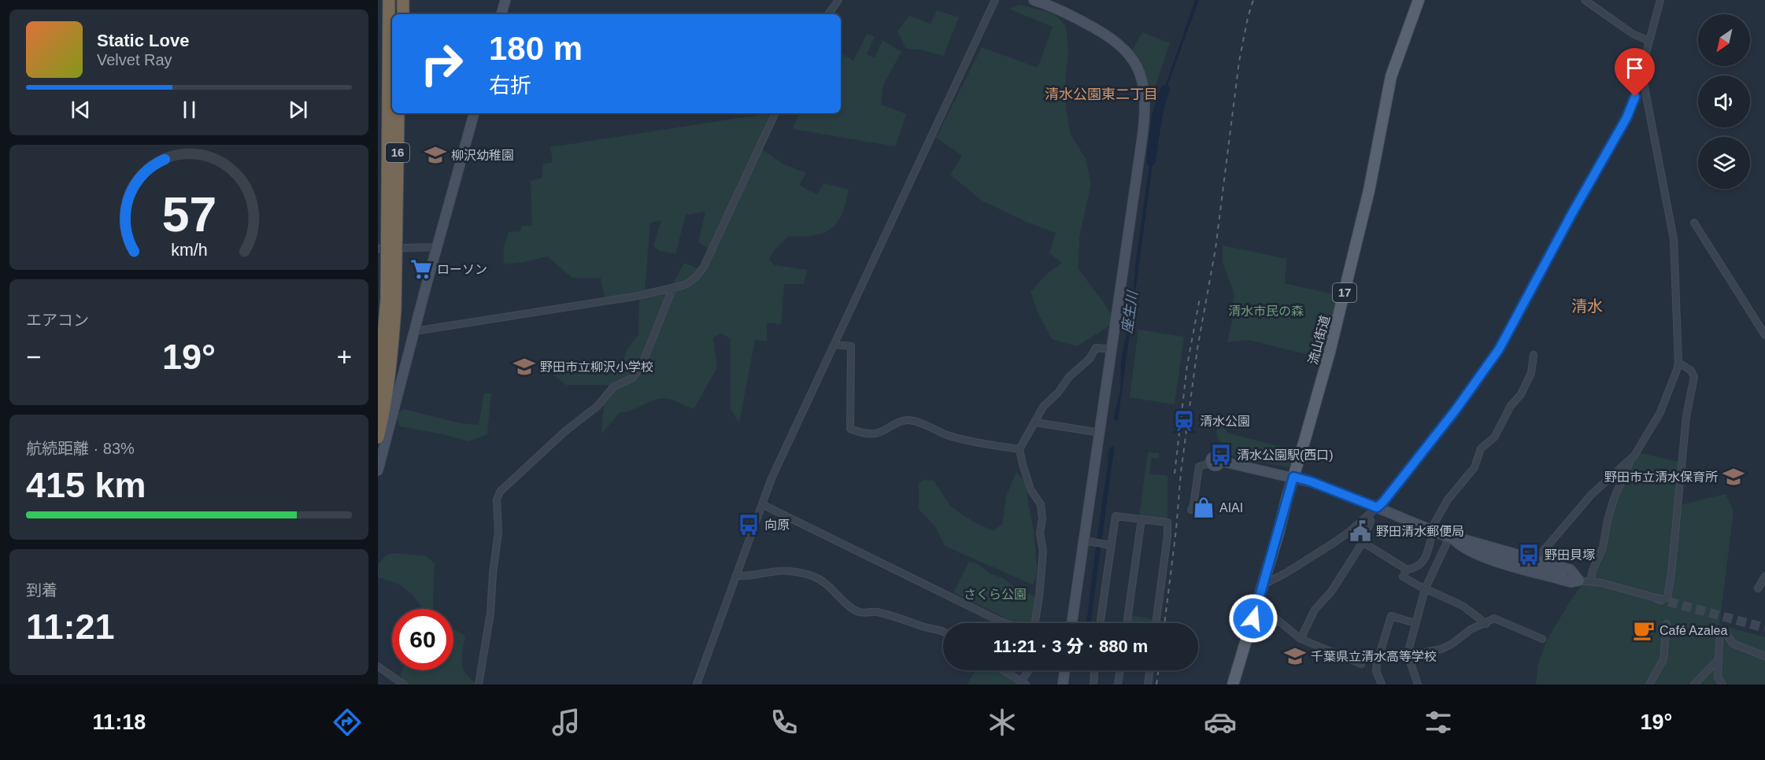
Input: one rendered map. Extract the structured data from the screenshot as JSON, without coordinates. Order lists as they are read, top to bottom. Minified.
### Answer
{"streets":{"highway":["16"],"main road":["17","流山街道"]},"districts":["清水公園東二丁目","清水"],"water":["座生川"],"parks":["清水市民の森","さくら公園"],"places":{"school or university":["柳沢幼稚園","野田市立柳沢小学校","野田市立清水保育所","千葉県立清水高等学校"],"supermarket":["ローソン"],"station":["清水公園"],"bus stop":["清水公園駅(西口)","向原","野田貝塚"],"shop":["AIAI"],"public building":["野田清水郵便局"],"cafe":["Café Azalea"]},"north":"bottom left","page":{"turn":["180 m","右折"],"song":["Static Love","Velvet Ray"],"tile":["エアコン",["航続距離 · 83%","415 km"],["到着","11:21"]],"heat":["−","19°","+"],"limit":"60","trip":"11:21 · 3 分 · 880 m","tabs":["11:18","19°"],"gauge":["57","km/h"]}}
